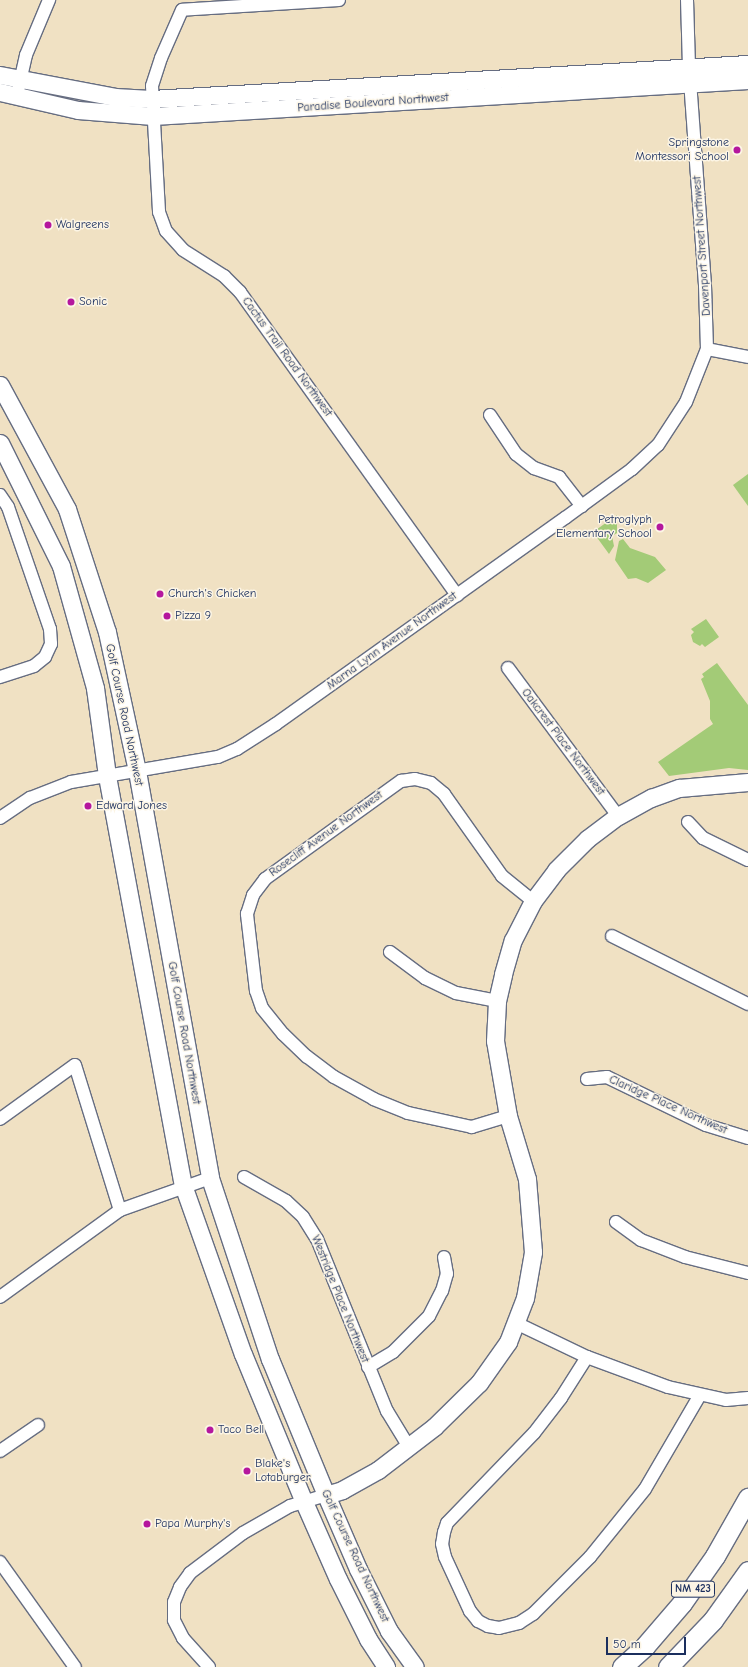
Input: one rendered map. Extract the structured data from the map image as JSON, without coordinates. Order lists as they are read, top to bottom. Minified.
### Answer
{"streets":{"main road":["Paradise Boulevard Northwest","Golf Course Road Northwest","NM 423"],"street":["Davenport Street Northwest","Cactus Trail Road Northwest","Marna Lynn Avenue Northwest","Oakcrest Place Northwest","Rosecliff Avenue Northwest","Claridge Place Northwest","Westridge Place Northwest"]},"crossings":[["Paradise Boulevard Northwest","Davenport Street Northwest"],["Paradise Boulevard Northwest","Cactus Trail Road Northwest"],["Davenport Street Northwest","Marna Lynn Avenue Northwest"],["Cactus Trail Road Northwest","Marna Lynn Avenue Northwest"],["Marna Lynn Avenue Northwest","Golf Course Road Northwest"]],"places":["Springstone Montessori School","Walgreens","Sonic","Petroglyph Elementary School","Church's Chicken","Pizza 9","Edward Jones","Taco Bell","Blake's Lotaburger","Papa Murphy's"],"scale_bar":"50 m"}
